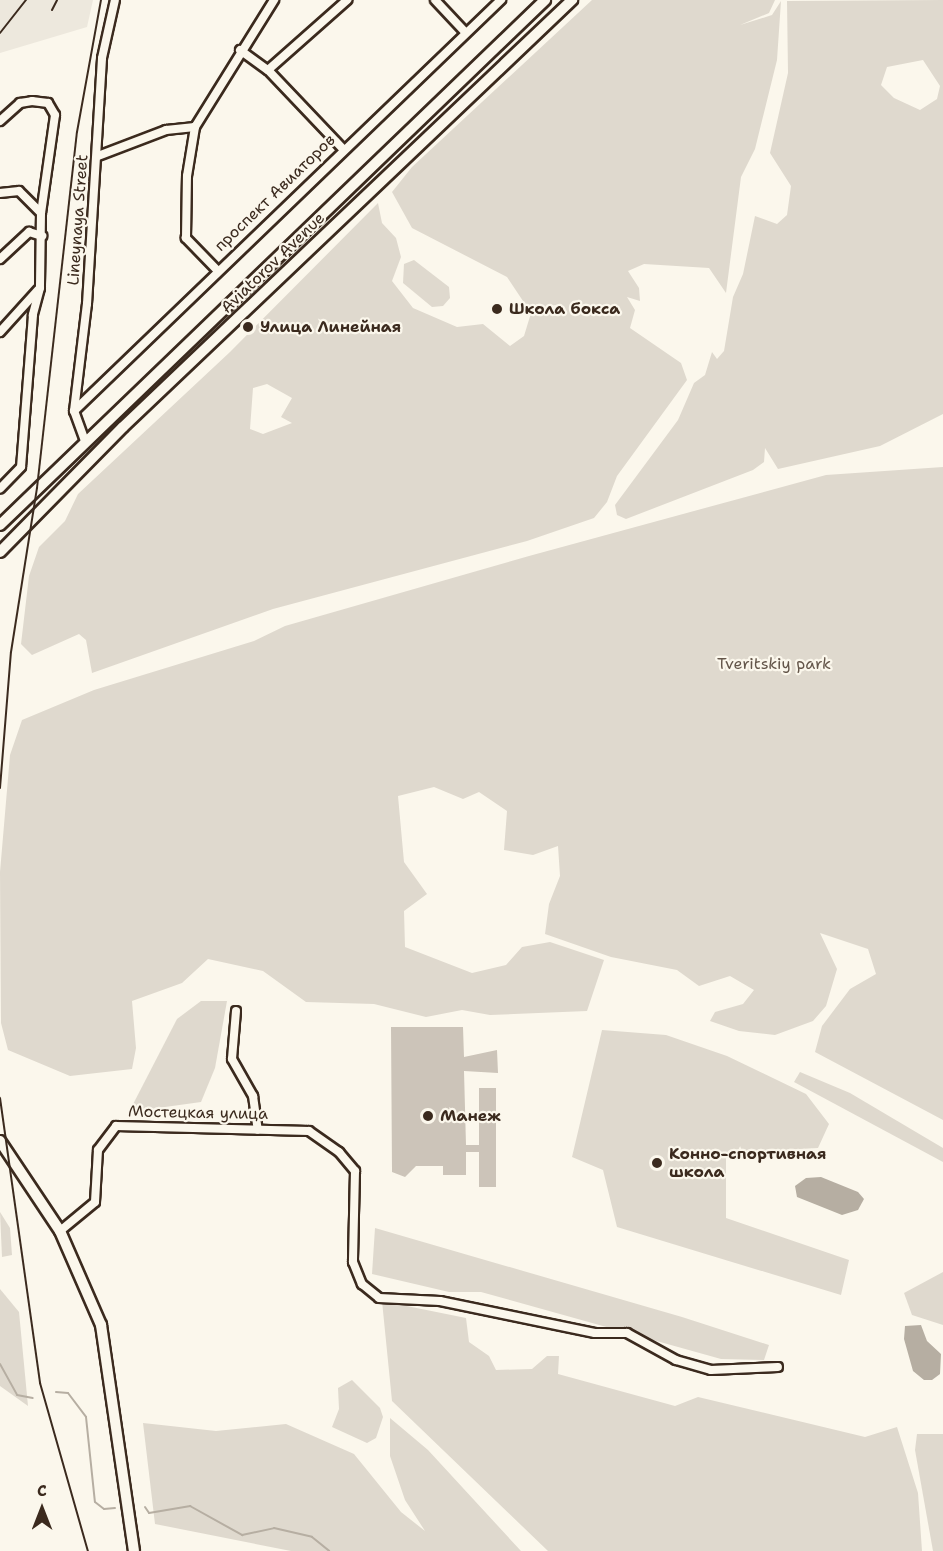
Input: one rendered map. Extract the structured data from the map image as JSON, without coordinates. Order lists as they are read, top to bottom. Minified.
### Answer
{"streets":{"main road":["Aviatorov Avenue"],"street":["проспект Авиаторов","Lineynaya Street","Мостецкая улица"]},"crossings":[["проспект Авиаторов","Lineynaya Street"],["Lineynaya Street","Aviatorov Avenue"]],"parks":["Tveritskiy park"],"places":["Школа бокса","Улица Линейная","Манеж","Конно-спортивная школа"],"north":"top"}
